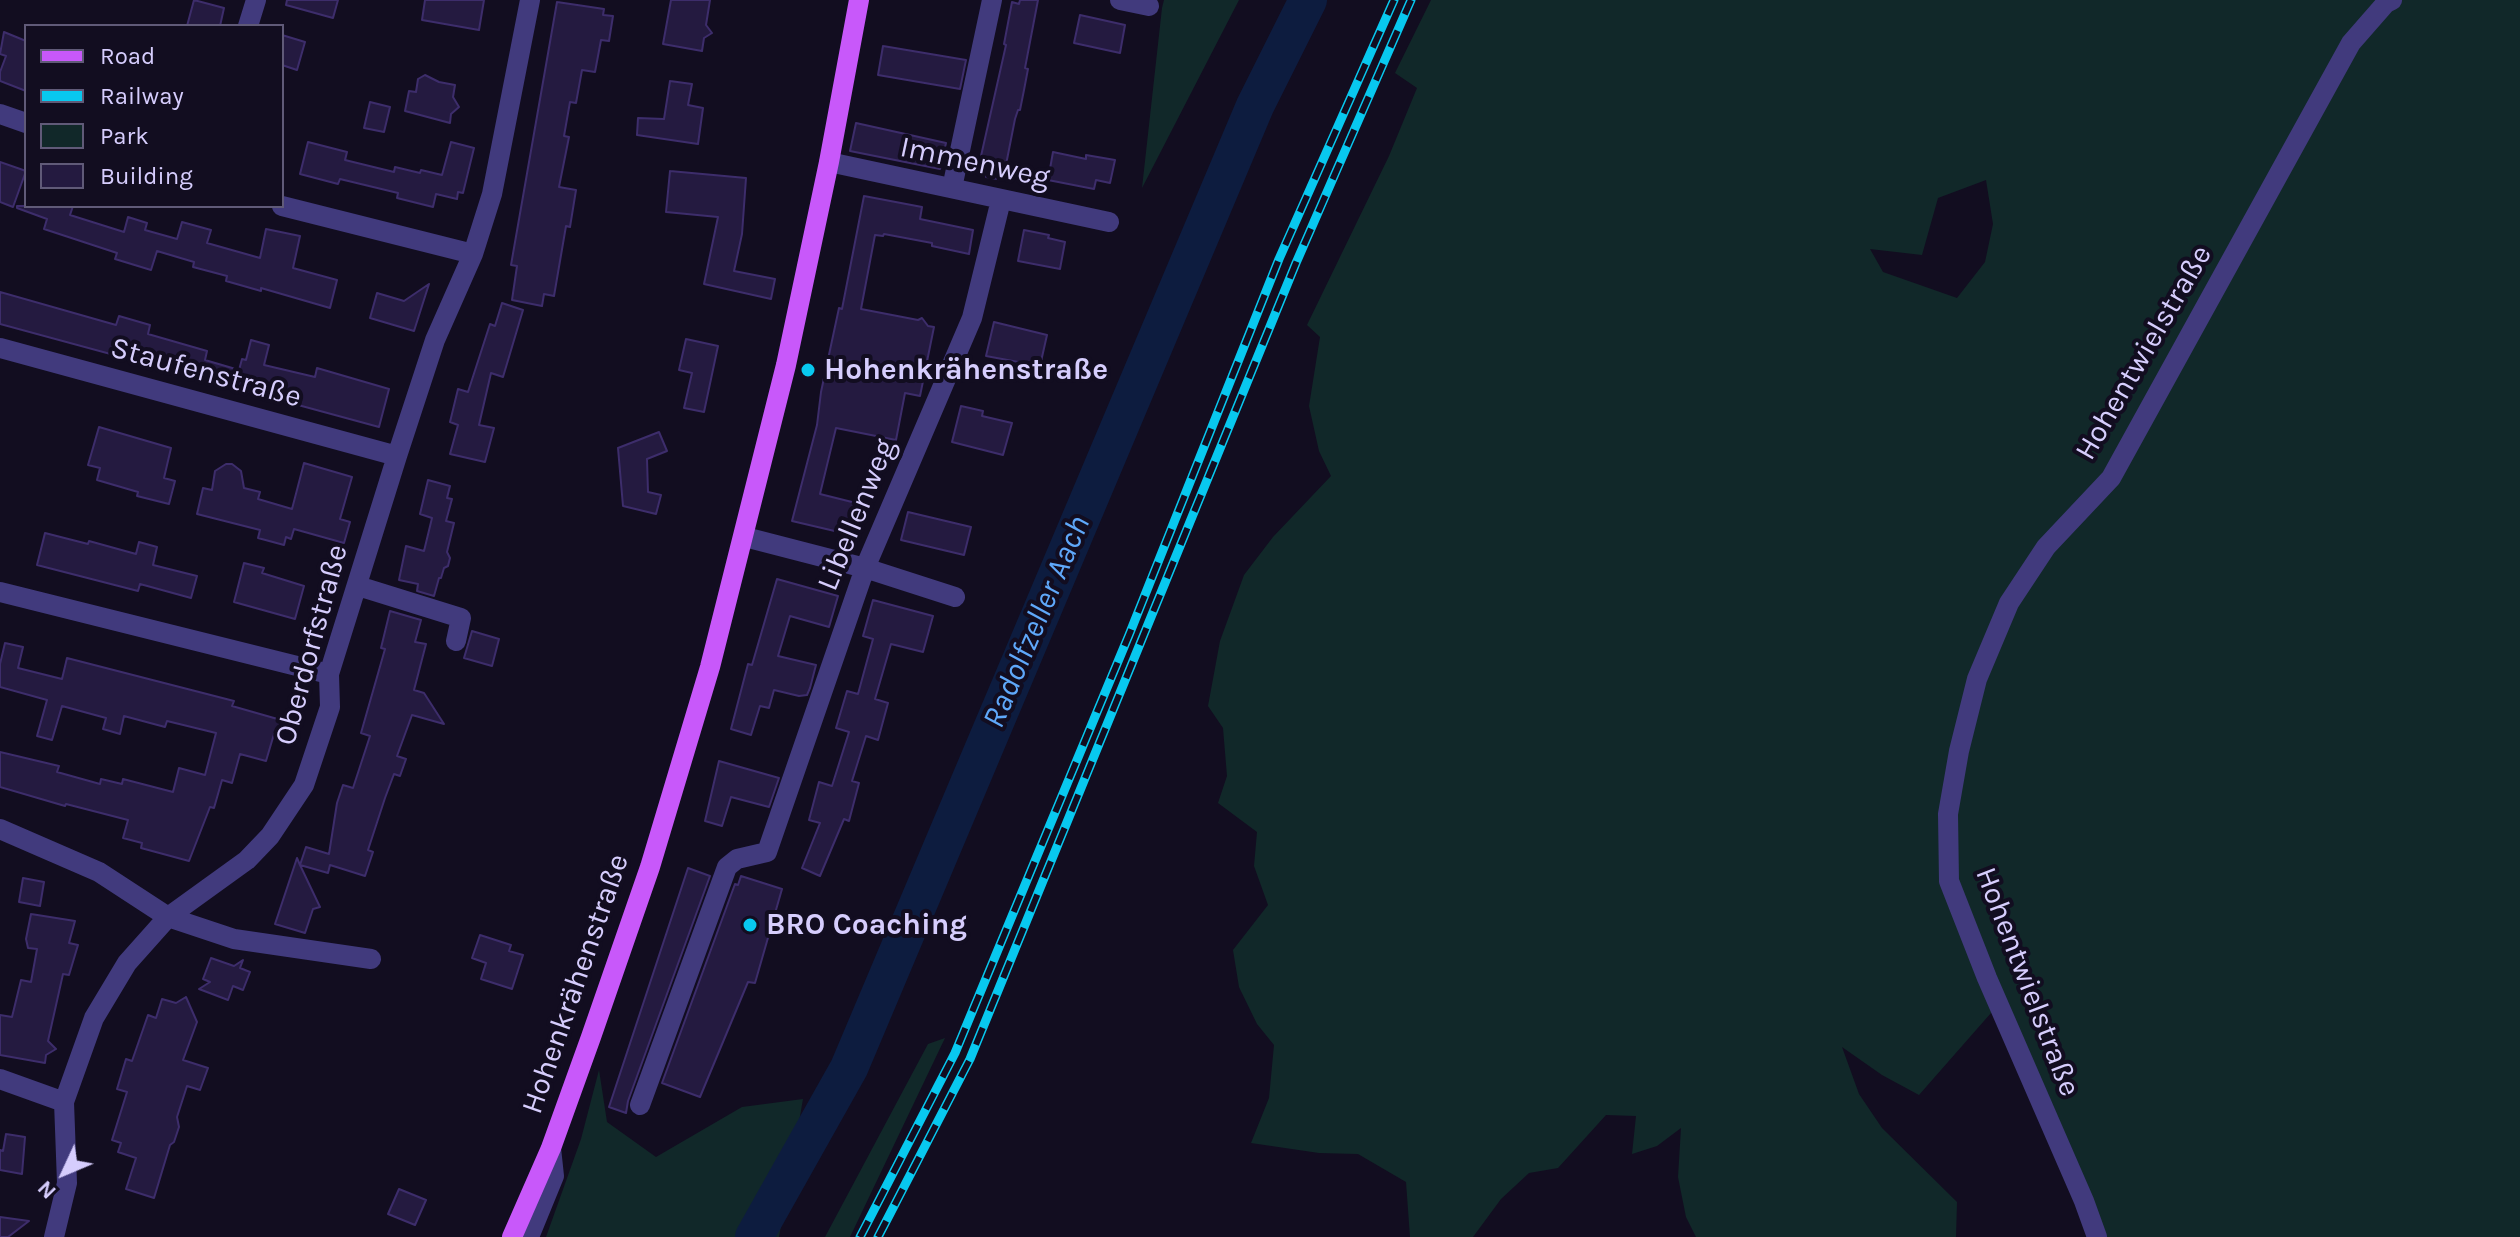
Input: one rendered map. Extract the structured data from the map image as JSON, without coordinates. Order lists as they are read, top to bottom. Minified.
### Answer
{"streets":{"main road":["Hohenkrähenstraße"],"street":["Immenweg","Hohentwielstraße","Staufenstraße","Libellenweg","Oberdorfstraße"]},"crossings":[["Immenweg","Libellenweg"],["Immenweg","Hohenkrähenstraße"],["Staufenstraße","Oberdorfstraße"]],"water":["Radolfzeller Aach"],"places":["Hohenkrähenstraße","BRO Coaching"],"legend":["Road","Railway","Park","Building"],"north":"bottom left"}
